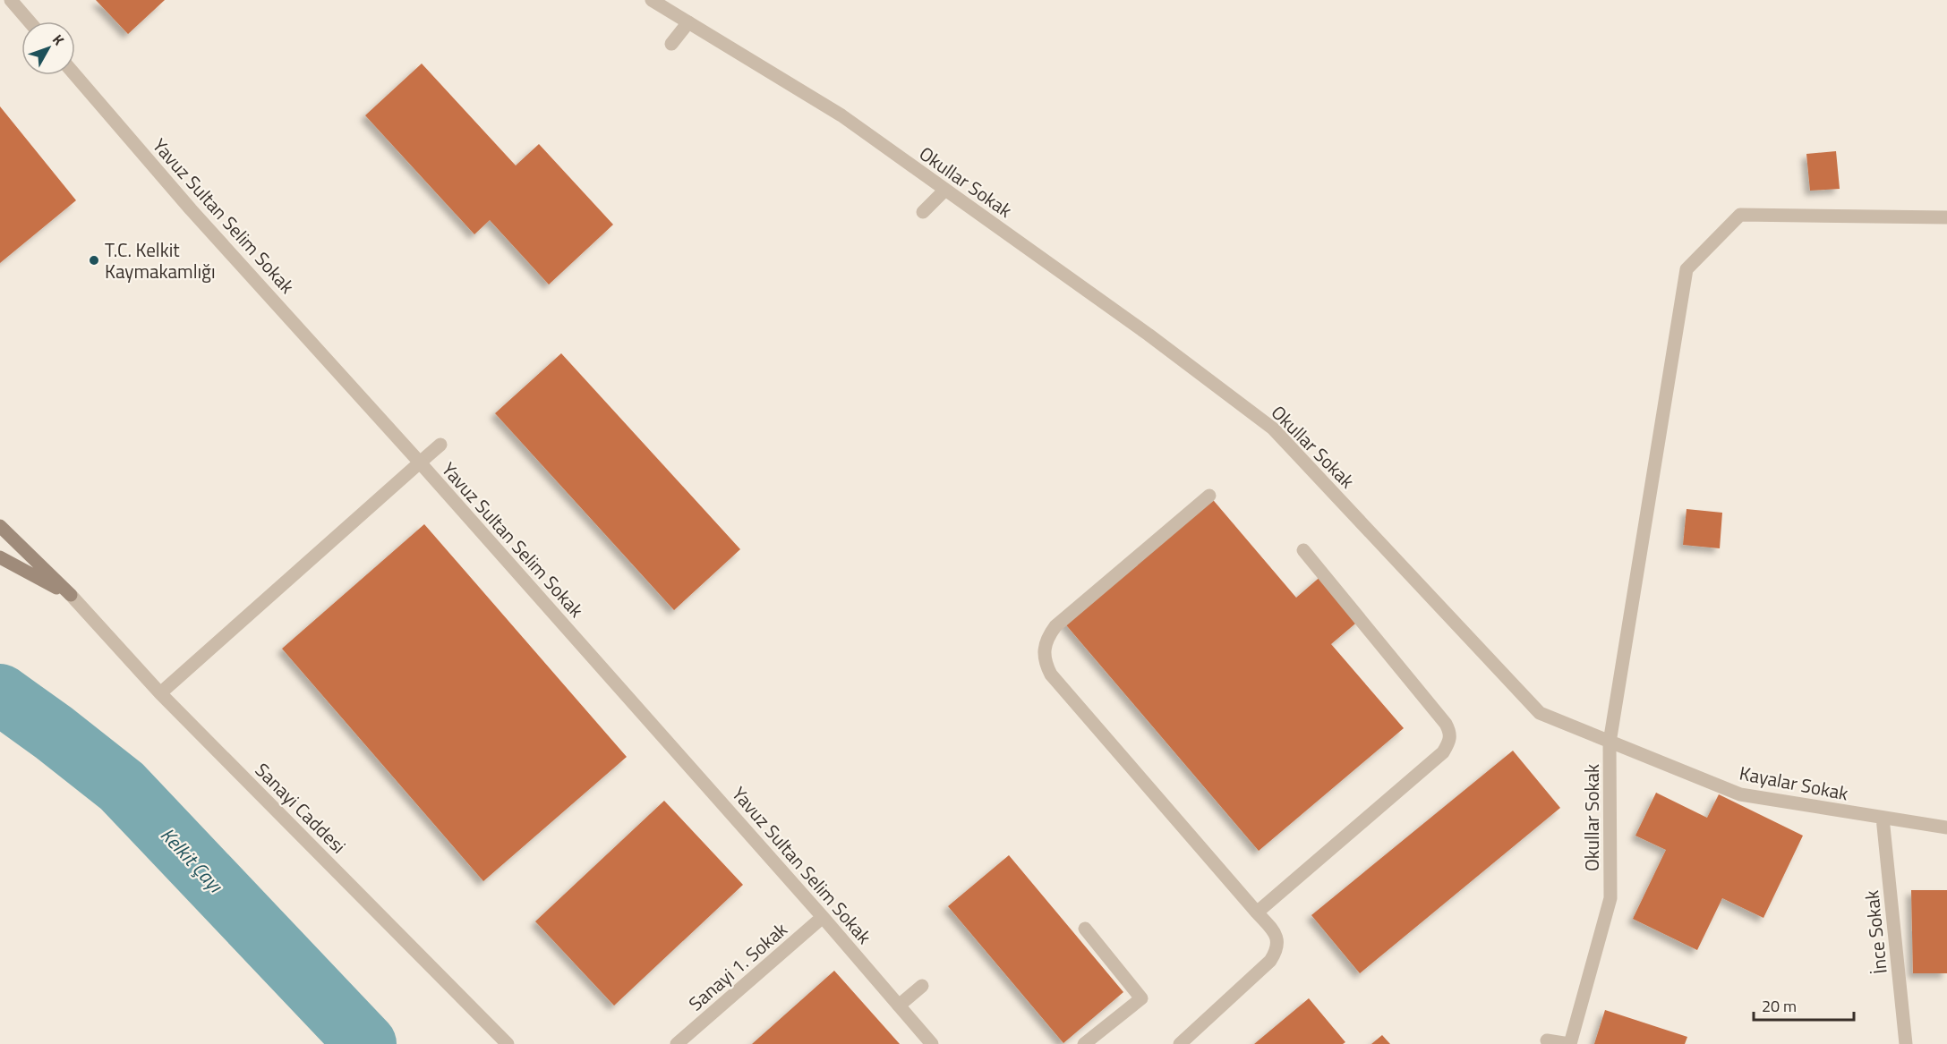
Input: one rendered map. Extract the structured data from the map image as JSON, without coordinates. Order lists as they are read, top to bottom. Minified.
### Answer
{"streets":{"street":["Okullar Sokak","Yavuz Sultan Selim Sokak","Kayalar Sokak","Sanayi Caddesi","İnce Sokak","Sanayi 1. Sokak"]},"crossings":[["Okullar Sokak","Kayalar Sokak"],["Yavuz Sultan Selim Sokak","Sanayi 1. Sokak"],["Kayalar Sokak","İnce Sokak"]],"water":["Kelkit Çayı"],"places":["T.C. Kelkit Kaymakamlığı"],"scale_bar":"20 m","north":"top right"}
